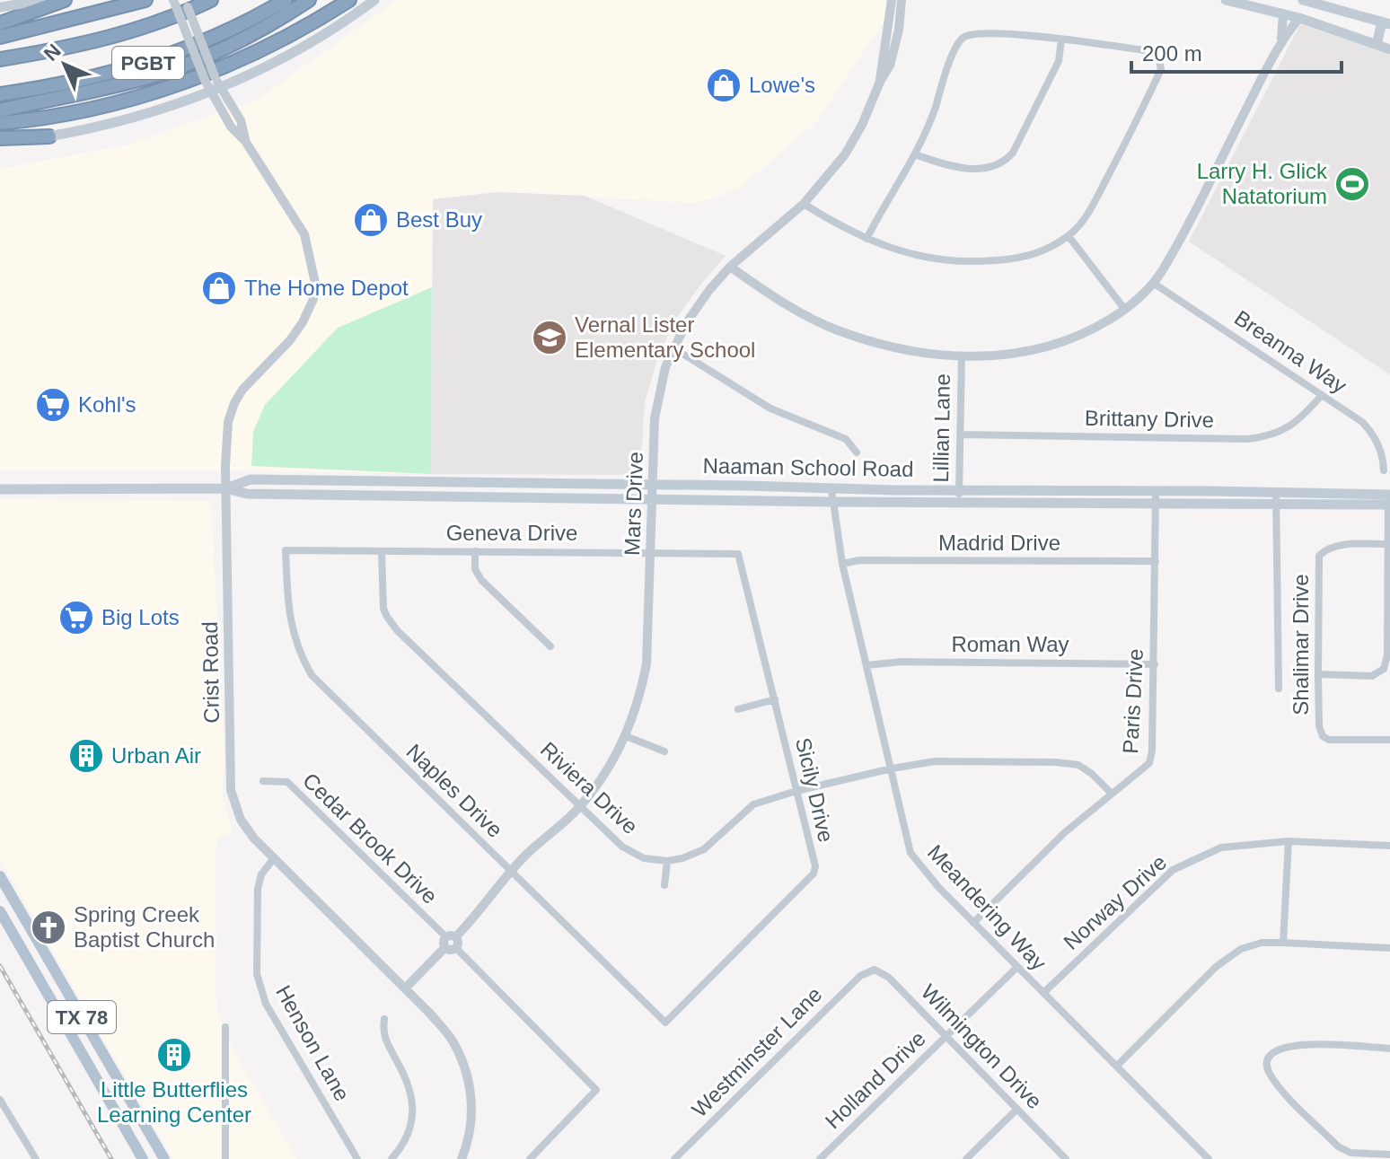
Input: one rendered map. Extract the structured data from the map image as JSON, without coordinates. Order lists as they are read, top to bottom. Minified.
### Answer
{"streets":{"highway":["PGBT"],"main road":["Naaman School Road","TX 78"],"street":["Breanna Way","Brittany Drive","Lillian Lane","Mars Drive","Geneva Drive","Madrid Drive","Roman Way","Shalimar Drive","Crist Road","Paris Drive","Riviera Drive","Sicily Drive","Naples Drive","Cedar Brook Drive","Norway Drive","Meandering Way","Henson Lane","Wilmington Drive","Westminster Lane","Holland Drive"]},"crossings":[["Breanna Way","Brittany Drive"],["Brittany Drive","Lillian Lane"],["Lillian Lane","Naaman School Road"],["Naaman School Road","Mars Drive"],["Naaman School Road","Crist Road"],["Naaman School Road","Paris Drive"],["Naaman School Road","Meandering Way"],["Mars Drive","Geneva Drive"],["Mars Drive","Crist Road"],["Mars Drive","Riviera Drive"],["Mars Drive","Naples Drive"],["Mars Drive","Cedar Brook Drive"],["Geneva Drive","Riviera Drive"],["Geneva Drive","Sicily Drive"],["Geneva Drive","Naples Drive"],["Madrid Drive","Paris Drive"],["Madrid Drive","Meandering Way"],["Roman Way","Paris Drive"],["Roman Way","Meandering Way"],["Crist Road","Henson Lane"],["Paris Drive","Meandering Way"],["Sicily Drive","Naples Drive"],["Norway Drive","Meandering Way"],["Meandering Way","Holland Drive"],["Wilmington Drive","Westminster Lane"],["Wilmington Drive","Holland Drive"]],"places":{"shop":["Lowe's","Best Buy","The Home Depot"],"sports":["Larry H. Glick Natatorium"],"school or university":["Vernal Lister Elementary School"],"supermarket":["Kohl's","Big Lots"],"building":["Urban Air","Little Butterflies Learning Center"],"church":["Spring Creek Baptist Church"]},"scale_bar":"200 m","north":"top left"}
